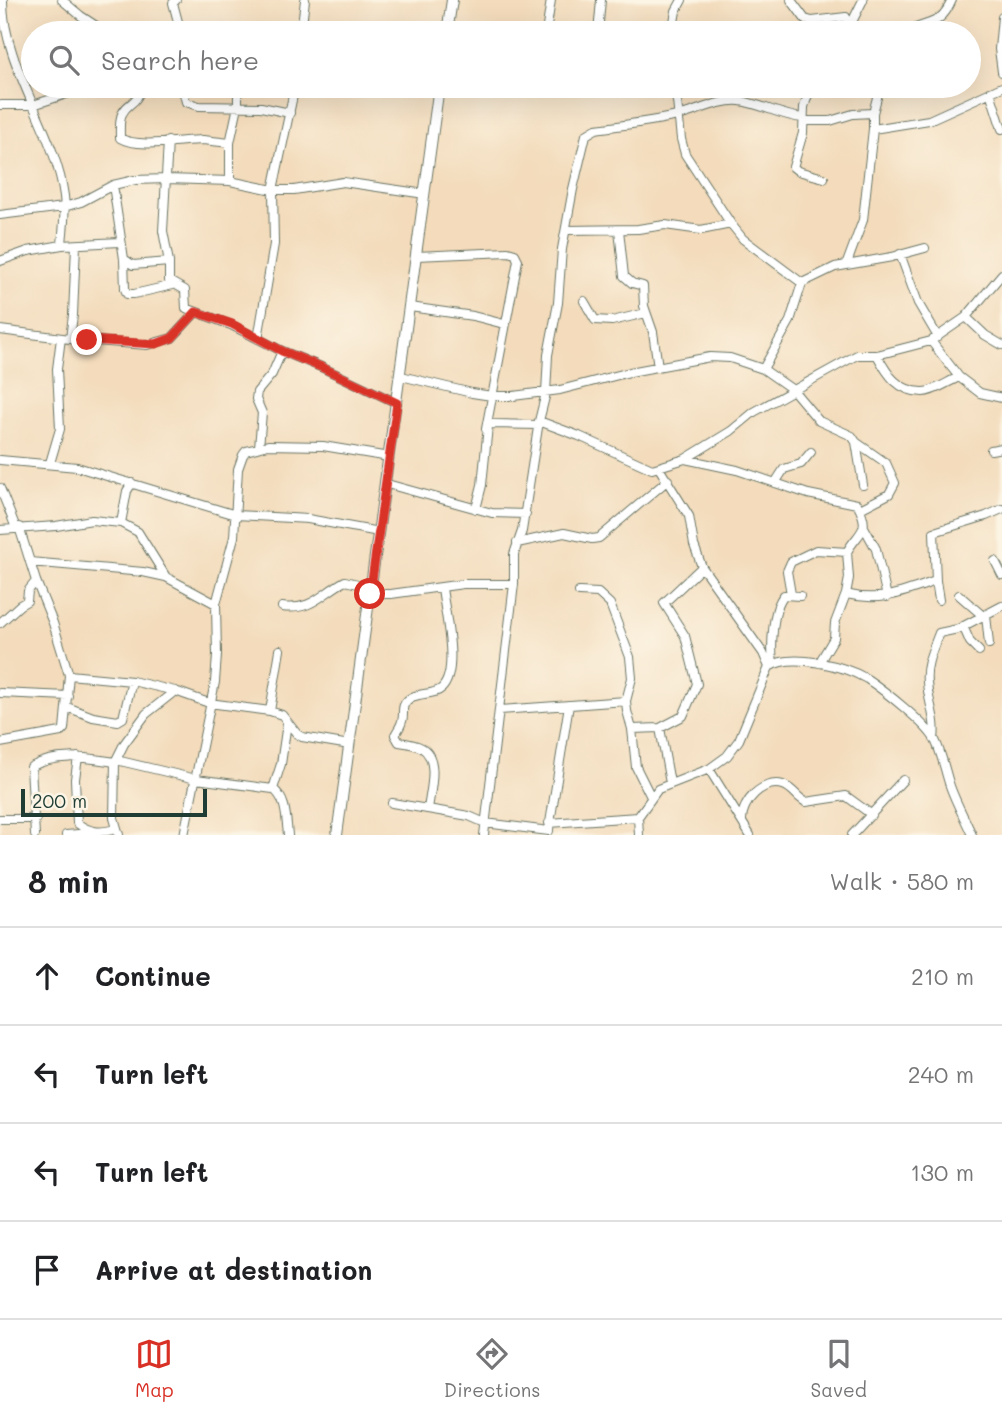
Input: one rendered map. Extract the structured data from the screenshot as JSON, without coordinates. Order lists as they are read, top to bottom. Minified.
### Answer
{"scale_bar":"200 m","page":{"search":"Search here","scale":"200 m","heading":["8 min","Walk · 580 m"],"list":[["Continue","210 m"],["Turn left","240 m"],["Turn left","130 m"],"Arrive at destination"],"nav":["Map","Directions","Saved"]}}
